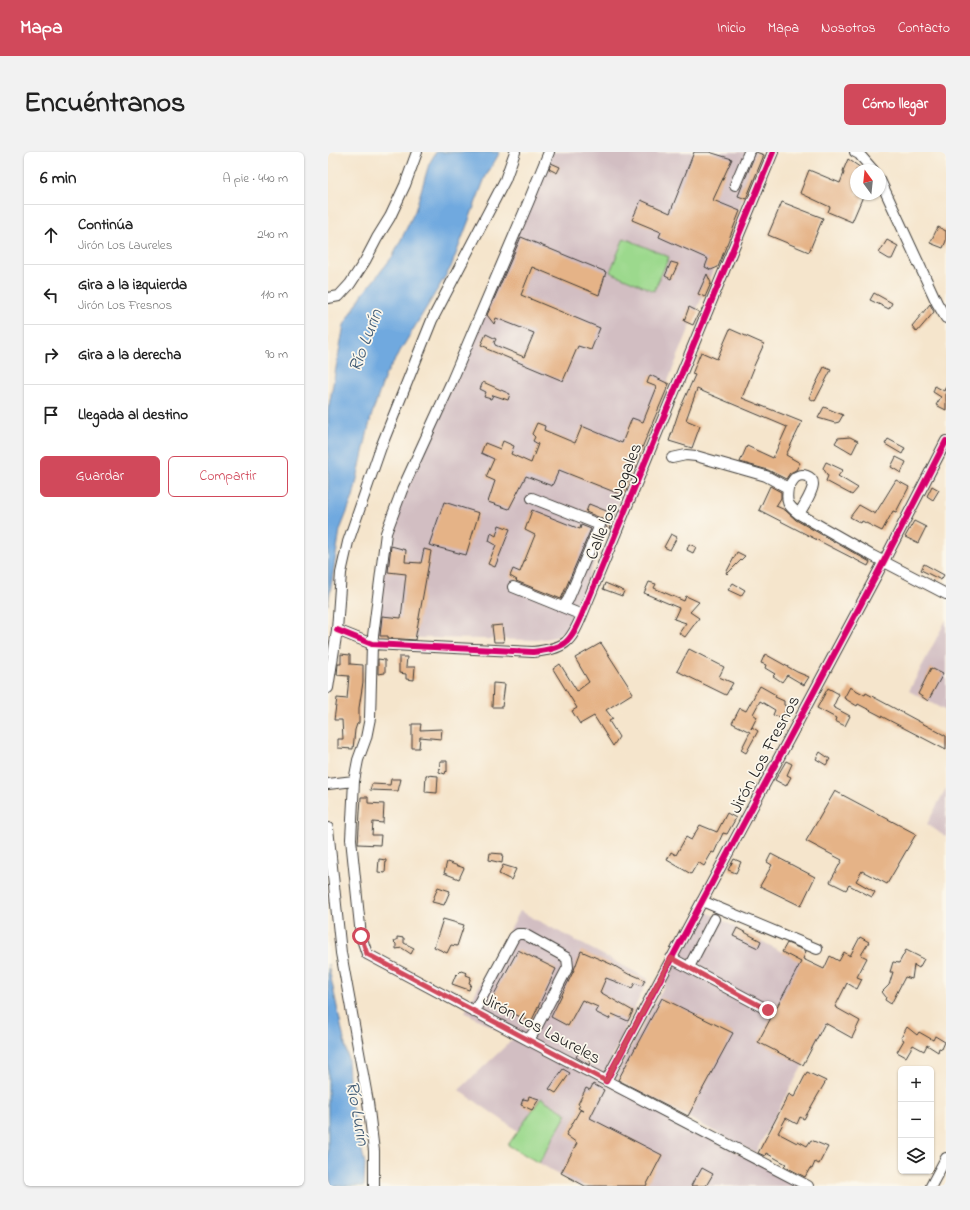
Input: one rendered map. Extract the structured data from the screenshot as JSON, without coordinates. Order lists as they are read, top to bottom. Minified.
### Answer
{"streets":{"street":["Calle los Nogales","Jirón Los Fresnos","Jirón Los Laureles"]},"crossings":[["Jirón Los Fresnos","Jirón Los Laureles"]],"water":["Río Lurín"],"north":"top","page":{"header":"Mapa","nav":["Inicio","Mapa","Nosotros","Contacto"],"title":"Encuéntranos","buttons":["Cómo llegar",["Guardar","Compartir"]],"heading":["6 min","A pie · 440 m"],"list":[["Continúa","Jirón Los Laureles","240 m"],["Gira a la izquierda","Jirón Los Fresnos","110 m"],["Gira a la derecha","90 m"],"Llegada al destino"],"map_buttons":["+","−"]}}
